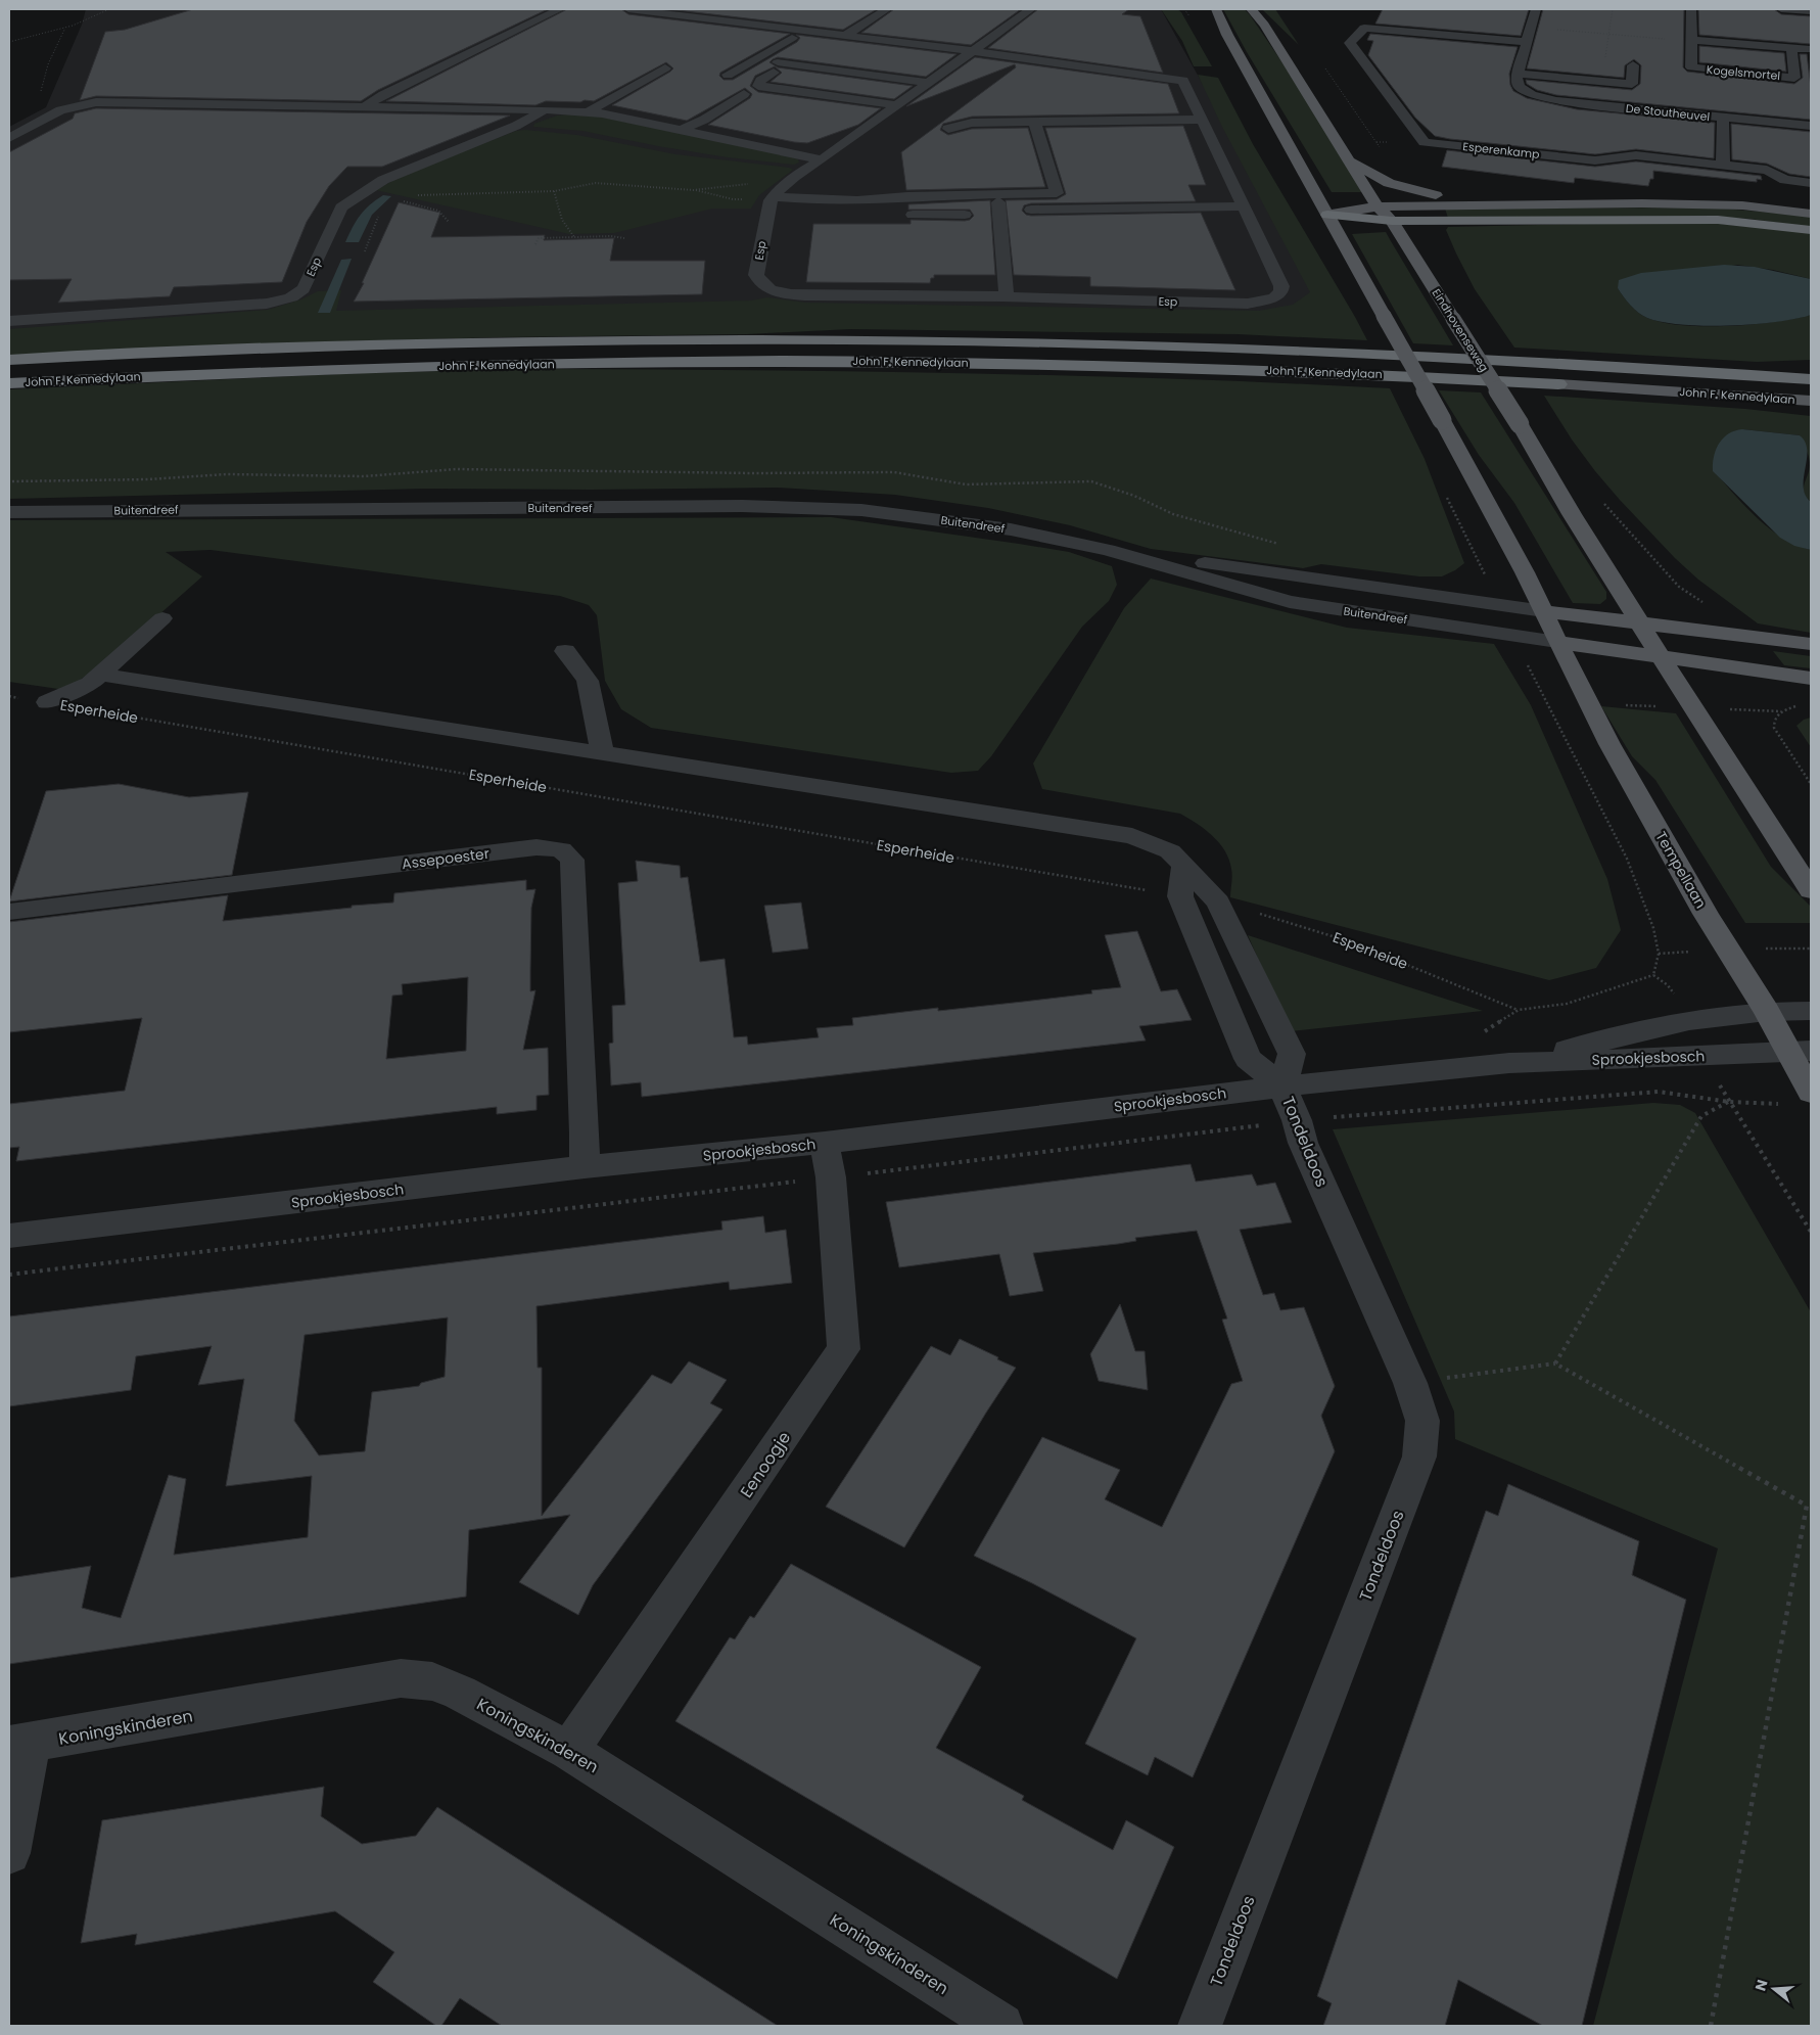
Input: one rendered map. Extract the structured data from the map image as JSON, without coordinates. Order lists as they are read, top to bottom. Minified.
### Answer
{"streets":{"highway":["John F. Kennedylaan"],"main road":["Eindhovenseweg","Tempellaan"],"street":["Kogelsmortel","De Stoutheuvel","Esperenkamp","Esp","Buitendreef","Esperheide","Assepoester","Sprookjesbosch","Tondeldoos","Eenoogje","Koningskinderen"]},"crossings":[["Buitendreef","Esperheide"],["Buitendreef","Tempellaan"],["Assepoester","Sprookjesbosch"],["Tempellaan","Sprookjesbosch"],["Sprookjesbosch","Tondeldoos"],["Sprookjesbosch","Eenoogje"],["Eenoogje","Koningskinderen"]],"north":"left"}
